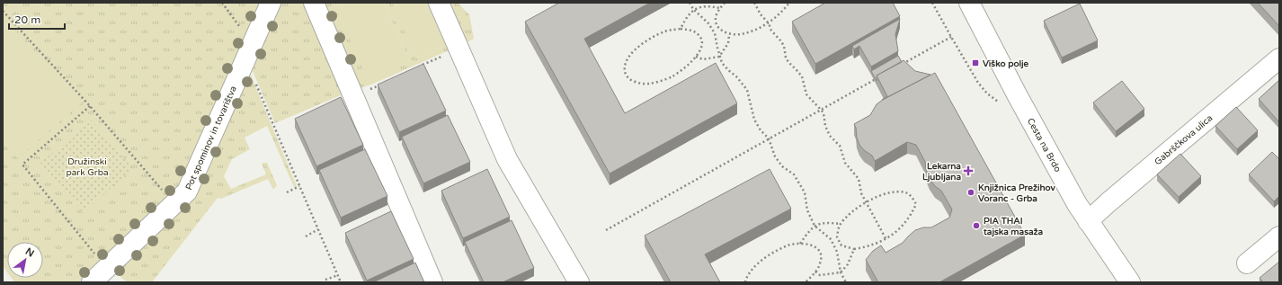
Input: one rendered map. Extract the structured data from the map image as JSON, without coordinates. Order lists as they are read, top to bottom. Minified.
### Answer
{"streets":{"street":["Pot spominov in tovarištva","Gabrščkova ulica","Cesta na Brdo"]},"crossings":[["Gabrščkova ulica","Cesta na Brdo"]],"parks":["Družinski park Grba"],"places":{"transit":["Viško polje"],"health":["Lekarna Ljubljana"],"other":["Knjižnica Prežihov Voranc - Grba","PIA THAI tajska masaža"]},"scale_bar":"20 m","north":"top right"}
